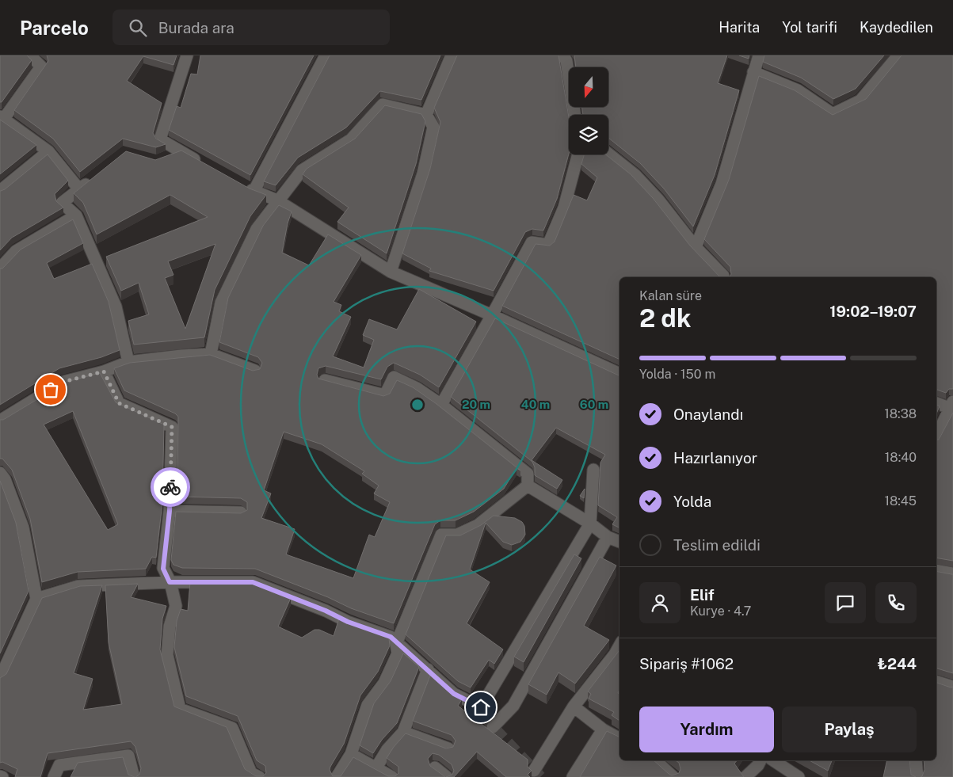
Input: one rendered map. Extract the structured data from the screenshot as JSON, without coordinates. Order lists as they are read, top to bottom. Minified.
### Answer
{"north":"bottom","page":{"header":"Parcelo","search":"Burada ara","nav":["Harita","Yol tarifi","Kaydedilen"],"heading":["2 dk","Kalan süre","19:02–19:07"],"panel":["Elif","Kurye · 4.7","Sipariş #1062","₺244"],"bar":"Yolda · 150 m","list":[["Onaylandı","18:38"],["Hazırlanıyor","18:40"],["Yolda","18:45"],"Teslim edildi"],"buttons":["Yardım","Paylaş"]},"rings":["20 m","40 m","60 m"]}
